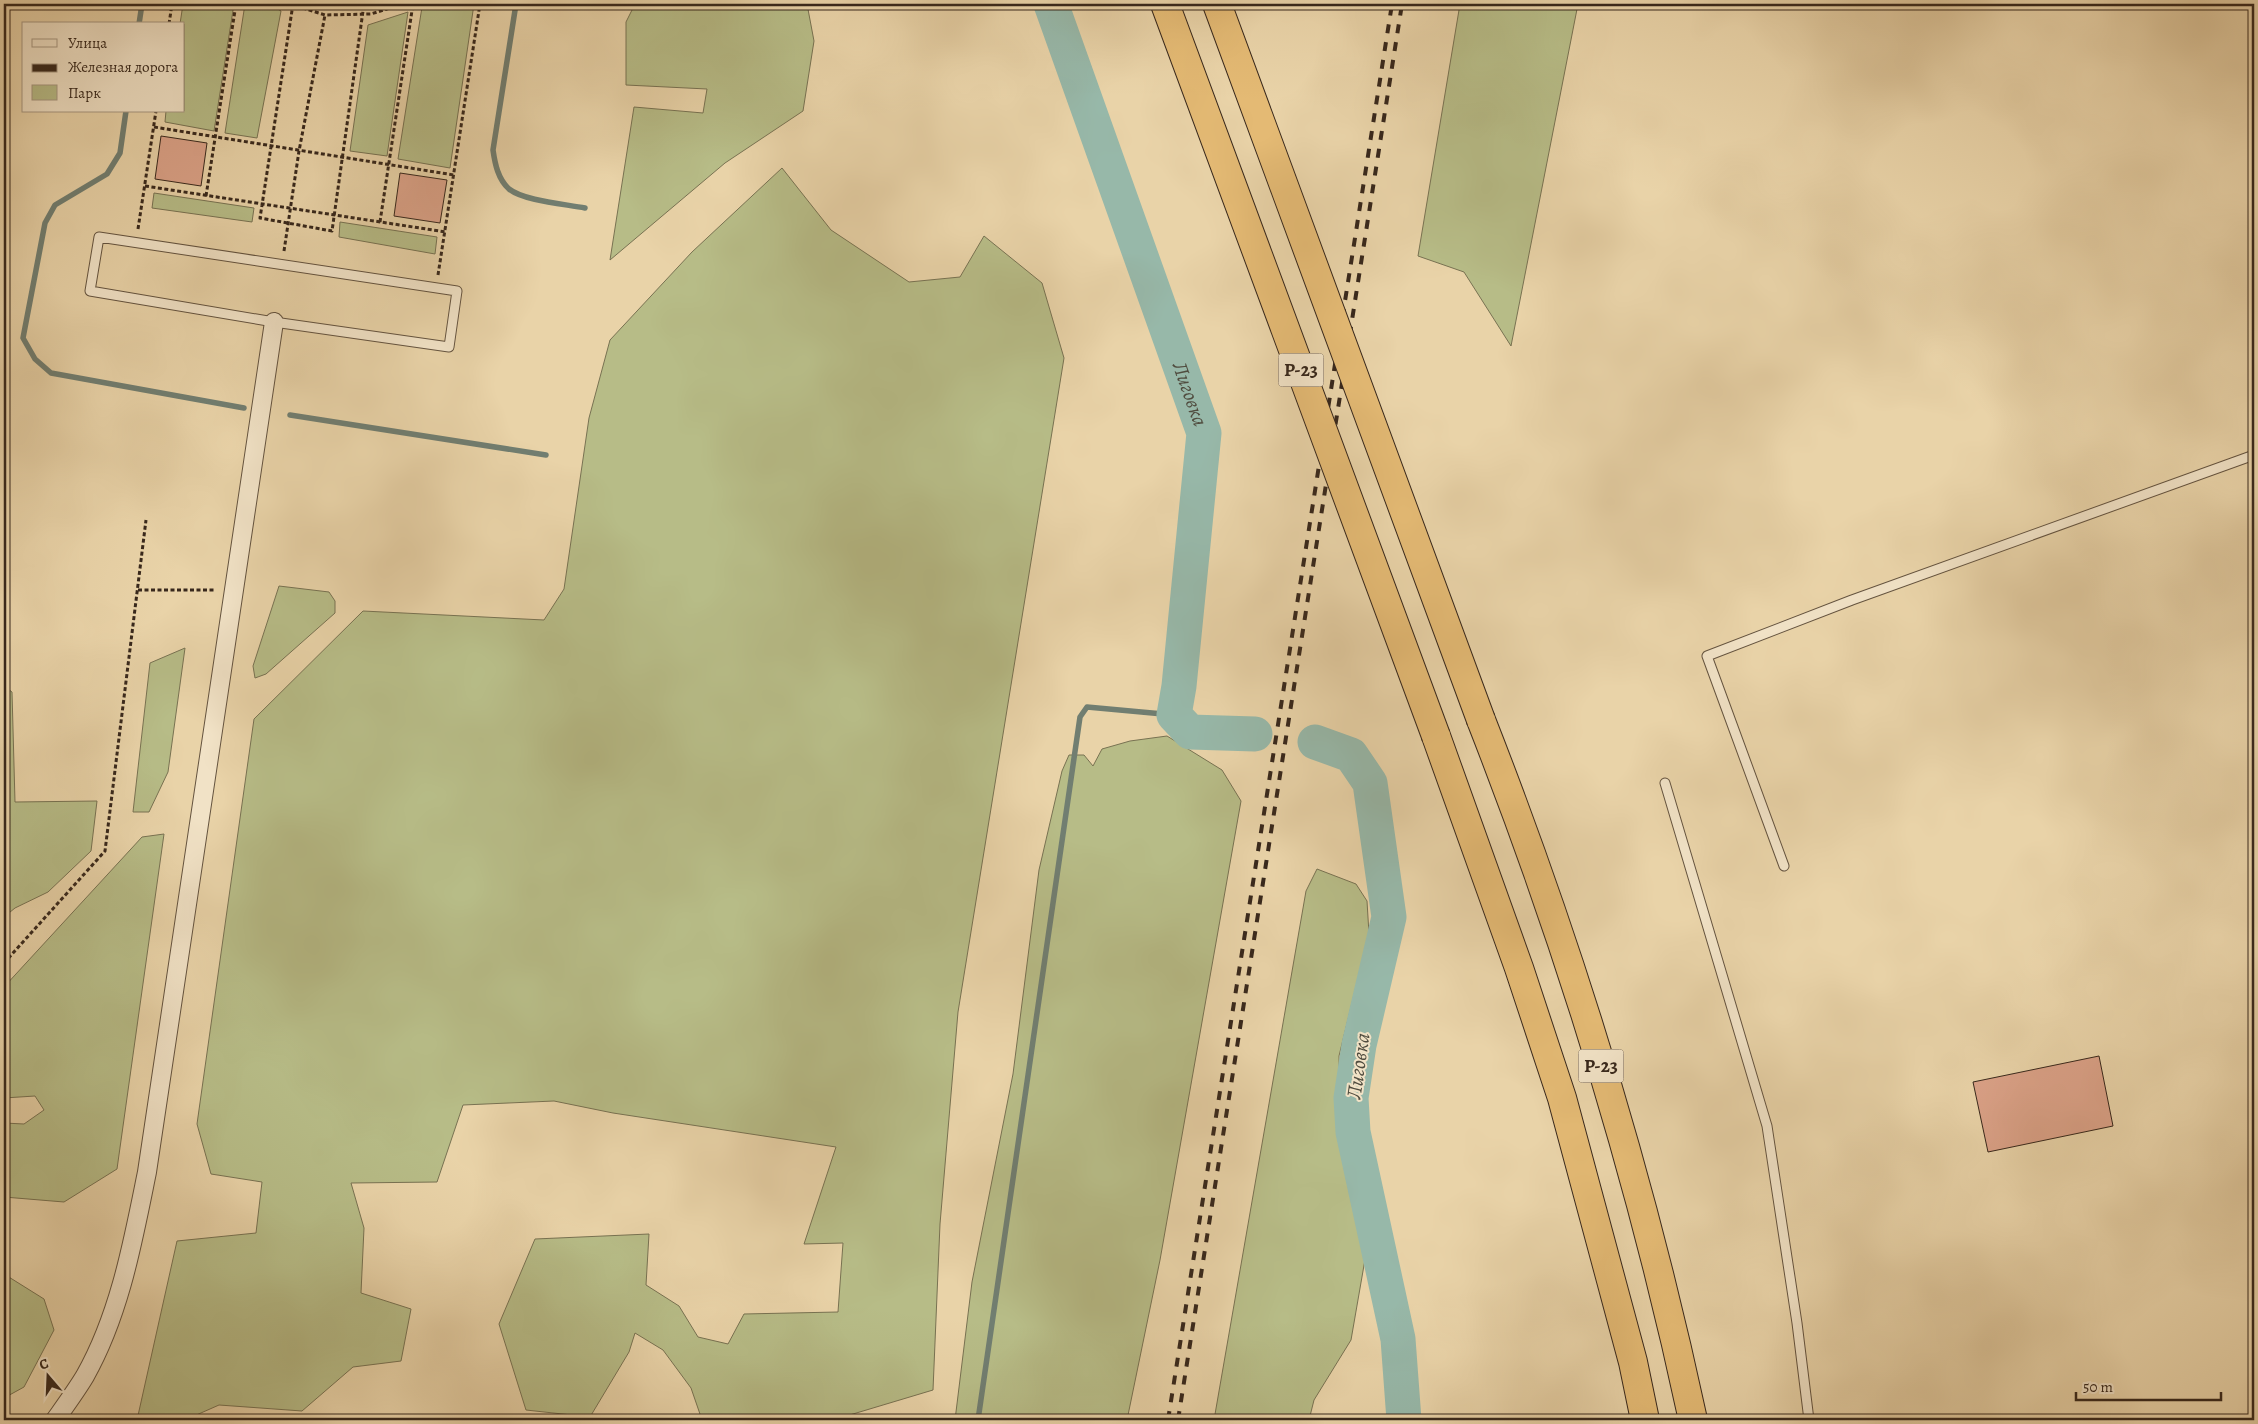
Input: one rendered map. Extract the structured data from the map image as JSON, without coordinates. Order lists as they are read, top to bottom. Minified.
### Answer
{"streets":{"highway":["Р-23"]},"water":["Лиговка"],"legend":["Улица","Железная дорога","Парк"],"scale_bar":"50 m","north":"top"}
